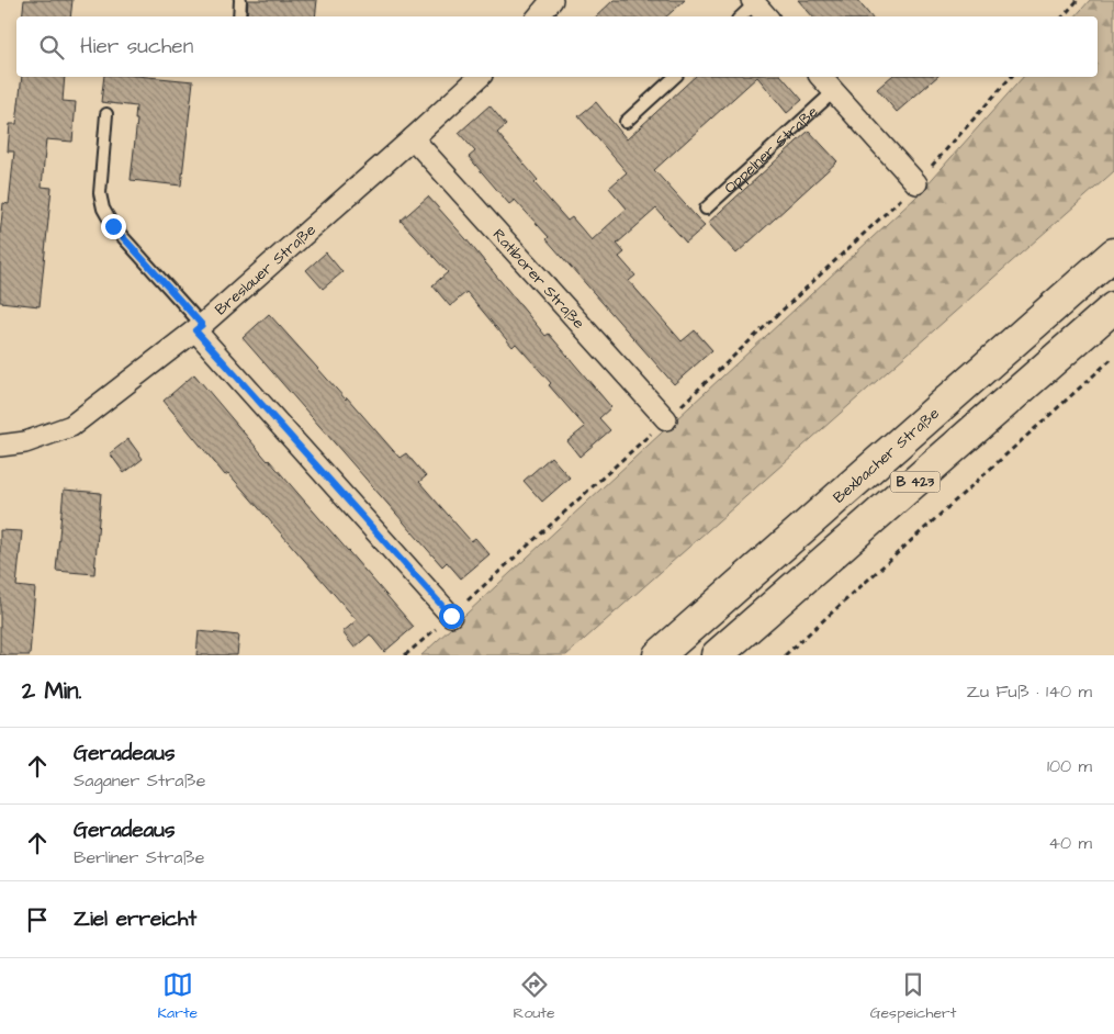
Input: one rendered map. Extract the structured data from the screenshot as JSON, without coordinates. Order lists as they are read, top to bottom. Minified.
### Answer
{"streets":{"main road":["Bexbacher Straße","B 423"],"street":["Breslauer Straße","Ratiborer Straße"],"lane":["Oppelner Straße"]},"crossings":[["Breslauer Straße","Ratiborer Straße"]],"page":{"search":"Hier suchen","heading":["2 Min.","Zu Fuß · 140 m"],"list":[["Geradeaus","Saganer Straße","100 m"],["Geradeaus","Berliner Straße","40 m"],"Ziel erreicht"],"nav":["Karte","Route","Gespeichert"]}}
